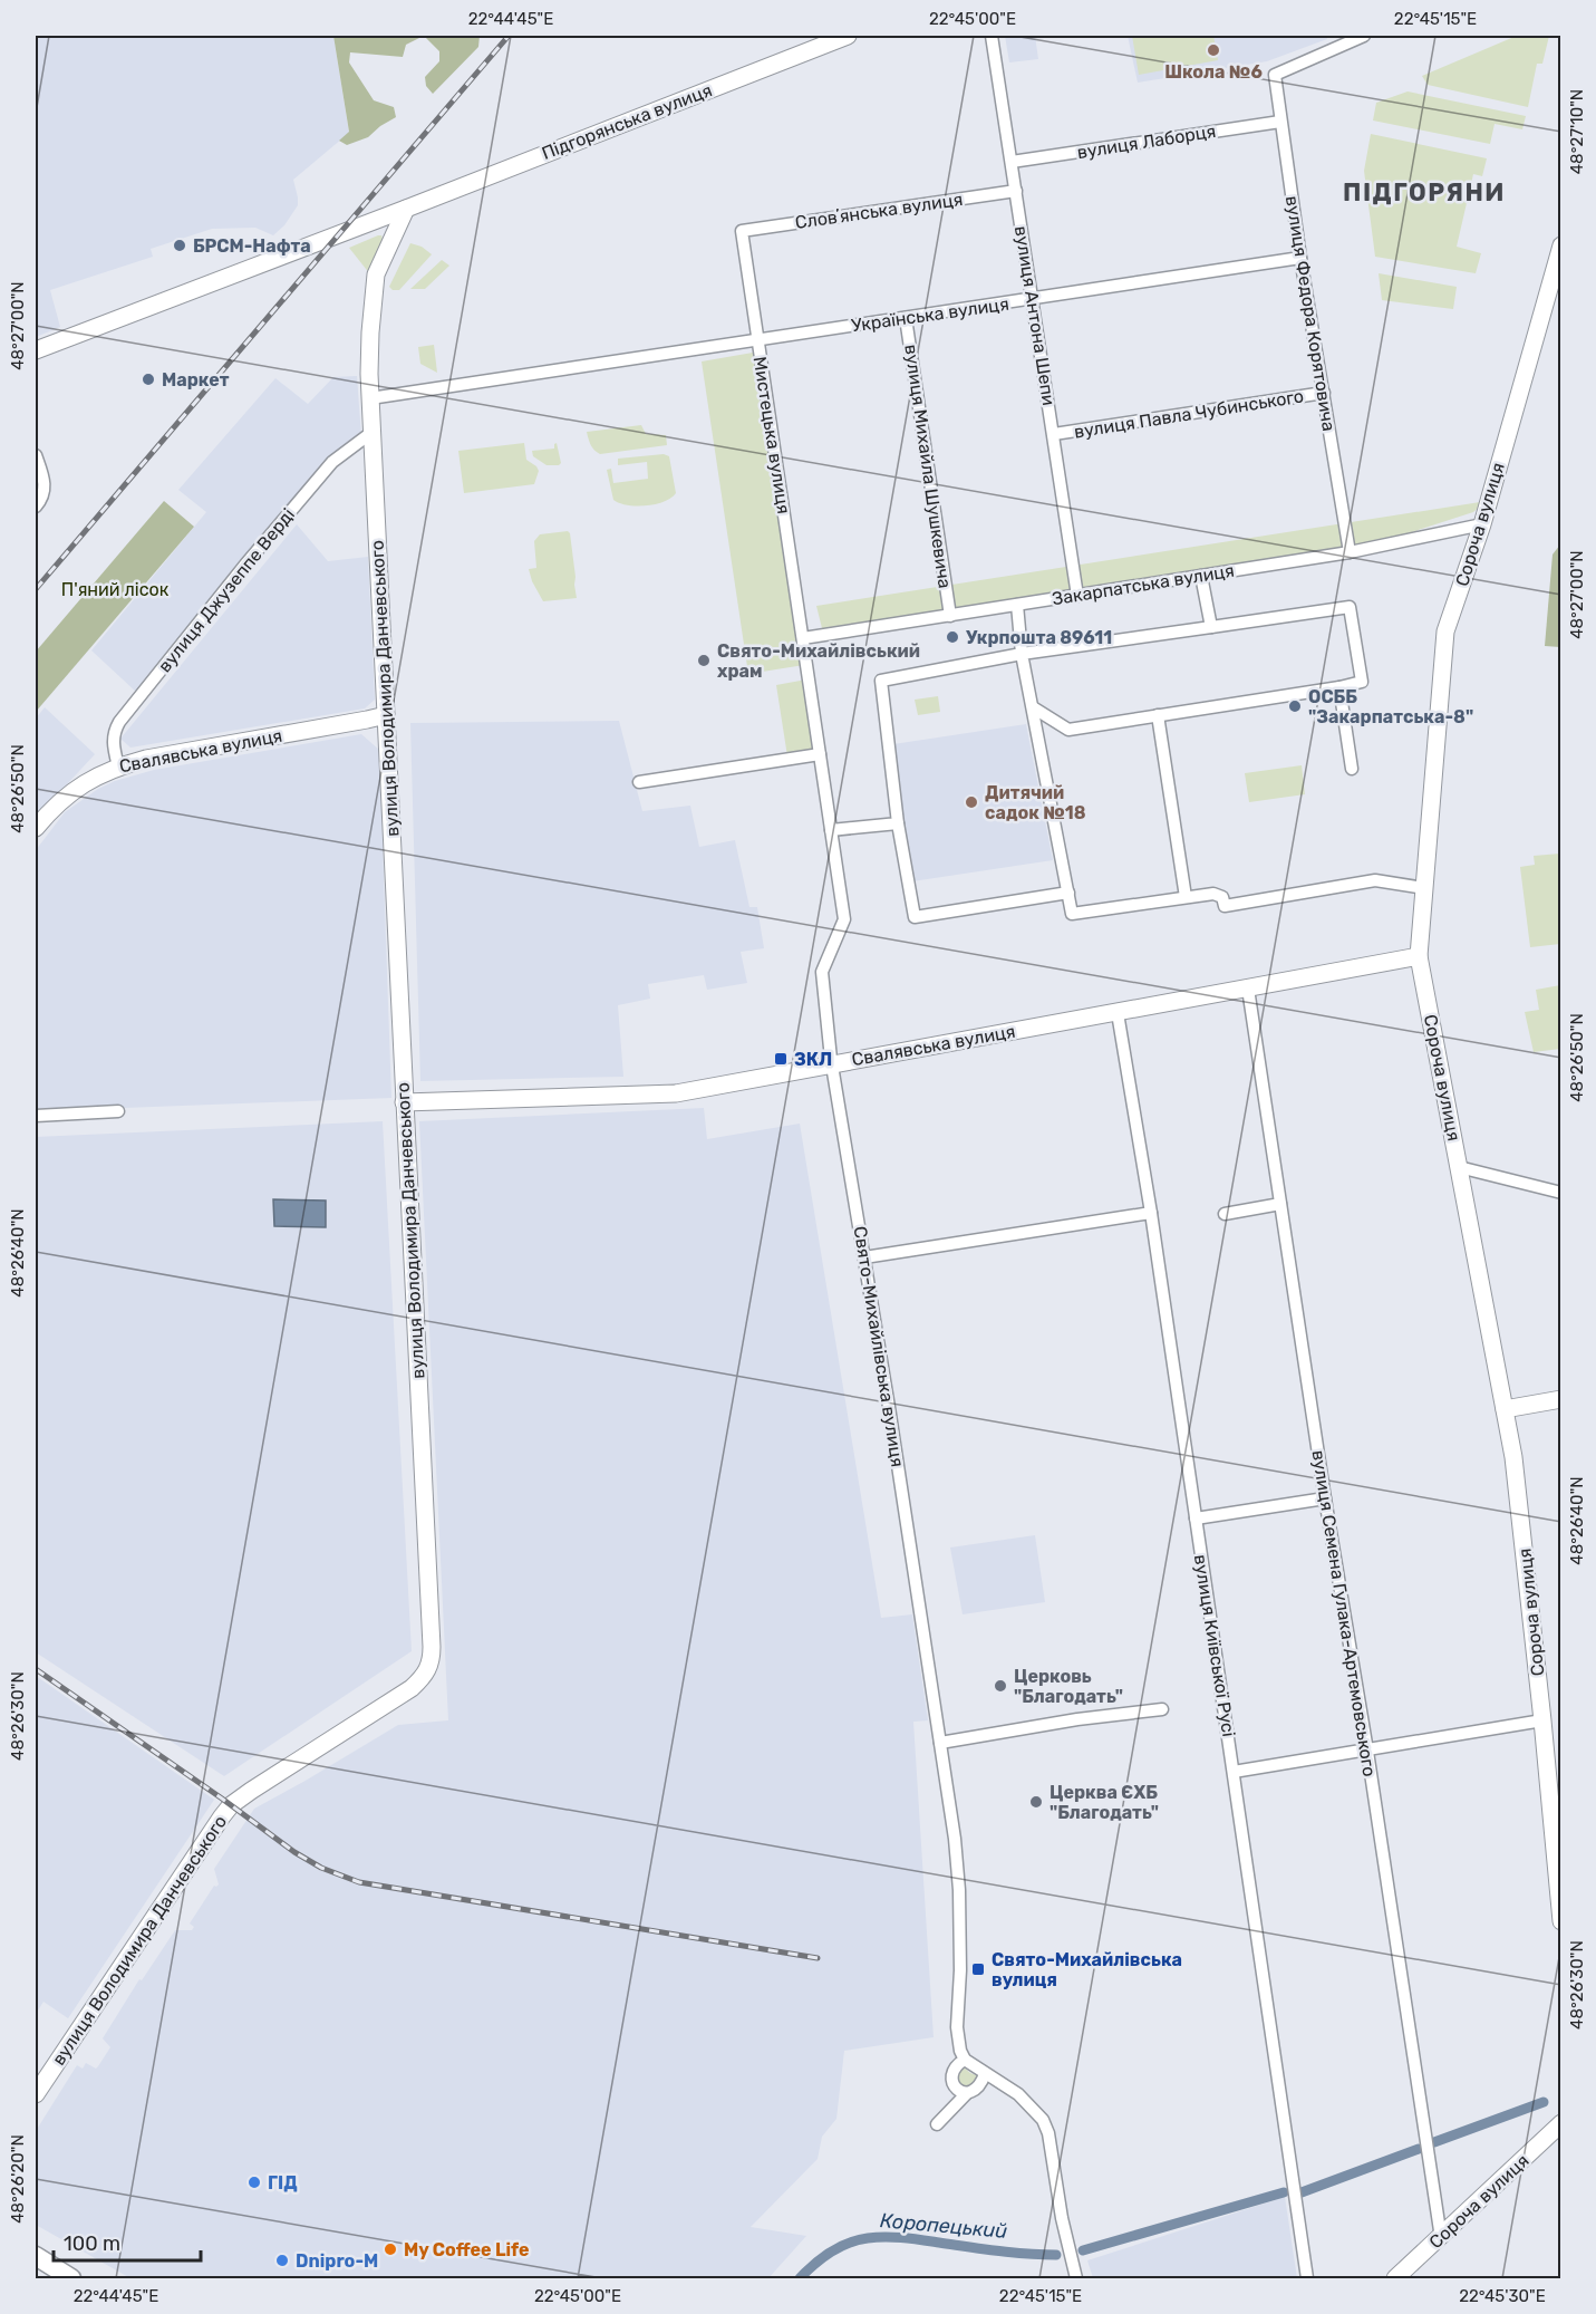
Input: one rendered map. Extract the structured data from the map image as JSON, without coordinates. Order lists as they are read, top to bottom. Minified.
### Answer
{"streets":{"street":["Підгорянська вулиця","вулиця Лаборця","Словʼянська вулиця","вулиця Федора Корятовича","Українська вулиця","вулиця Антона Шепи","вулиця Павла Чубинського","Мистецька вулиця","вулиця Михайла Шушкевича","Сороча вулиця","Закарпатська вулиця","вулиця Джузеппе Верді","вулиця Володимира Данчевського","Свалявська вулиця","Свято-Михайлівська вулиця","вулиця Семена Гулака-Артемовського","вулиця Київської Русі"]},"crossings":[["Підгорянська вулиця","вулиця Володимира Данчевського"],["вулиця Лаборця","вулиця Федора Корятовича"],["вулиця Лаборця","вулиця Антона Шепи"],["Словʼянська вулиця","вулиця Антона Шепи"],["Словʼянська вулиця","Мистецька вулиця"],["вулиця Федора Корятовича","Українська вулиця"],["вулиця Федора Корятовича","вулиця Павла Чубинського"],["вулиця Федора Корятовича","Закарпатська вулиця"],["Українська вулиця","вулиця Антона Шепи"],["Українська вулиця","Мистецька вулиця"],["Українська вулиця","вулиця Михайла Шушкевича"],["вулиця Антона Шепи","вулиця Павла Чубинського"],["вулиця Антона Шепи","Закарпатська вулиця"],["Мистецька вулиця","Закарпатська вулиця"],["Мистецька вулиця","Свято-Михайлівська вулиця"],["вулиця Михайла Шушкевича","Закарпатська вулиця"],["Сороча вулиця","Закарпатська вулиця"],["Сороча вулиця","Свалявська вулиця"],["Сороча вулиця","вулиця Семена Гулака-Артемовського"],["Закарпатська вулиця","Свято-Михайлівська вулиця"],["вулиця Джузеппе Верді","вулиця Володимира Данчевського"],["вулиця Джузеппе Верді","Свалявська вулиця"],["вулиця Володимира Данчевського","Свалявська вулиця"],["Свалявська вулиця","Свято-Михайлівська вулиця"],["Свалявська вулиця","вулиця Семена Гулака-Артемовського"],["Свалявська вулиця","вулиця Київської Русі"]],"districts":["ПІДГОРЯНИ"],"water":["Коропецький"],"parks":["П'яний лісок"],"places":{"other":["Школа №6","БРСМ-Нафта","Маркет","Укрпошта 89611","Свято-Михайлівський храм","ОСББ \"Закарпатська-8\"","Дитячий садок №18","Церковь \"Благодать\"","Церква ЄХБ \"Благодать\"","ГІД","My Coffee Life","Dnipro-M"],"transit":["ЗКЛ","Свято-Михайлівська вулиця"]},"scale_bar":"100 m","coordinates":["22°44'45\"E","22°45'00\"E","22°45'15\"E","48°27'10\"N","48°27'00\"N","48°26'50\"N","48°26'40\"N","48°26'30\"N","48°26'20\"N","22°45'30\"E"]}
